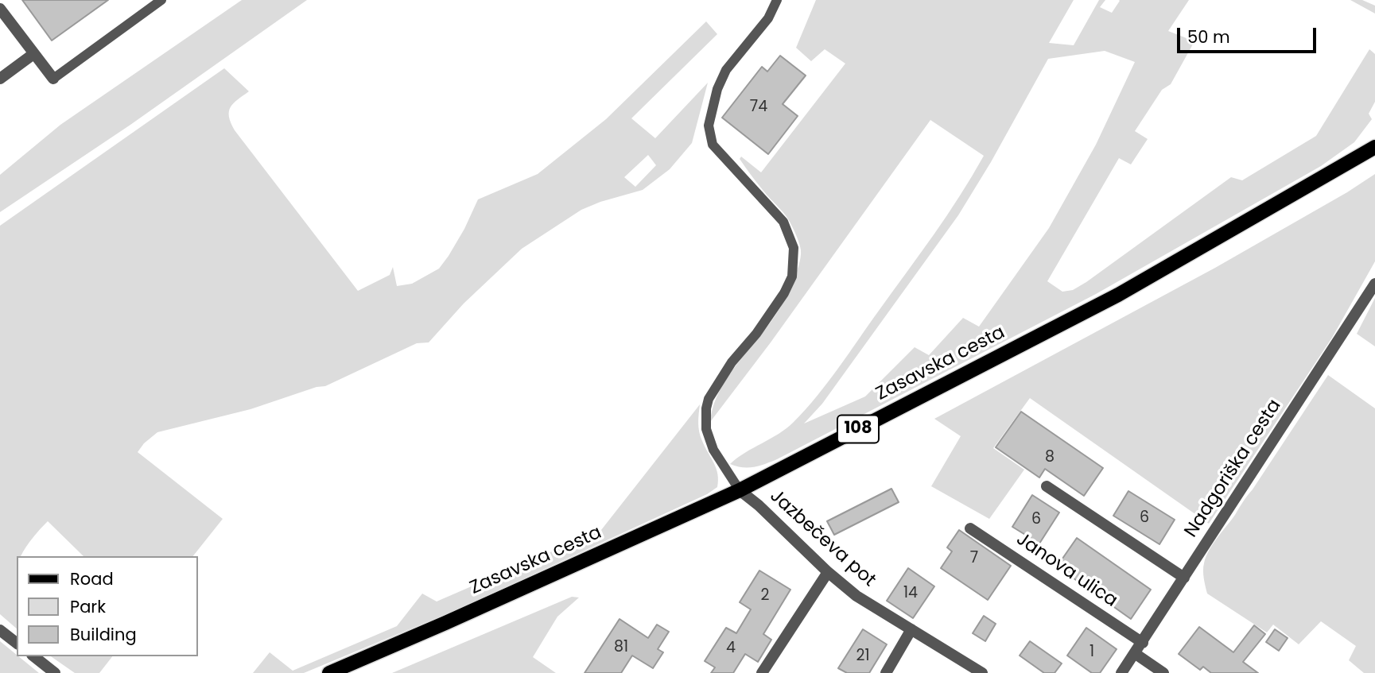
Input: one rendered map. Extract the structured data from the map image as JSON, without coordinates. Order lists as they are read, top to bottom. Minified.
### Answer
{"streets":{"main road":["Zasavska cesta","108"],"street":["Nadgoriška cesta","Jazbečeva pot","Janova ulica"]},"crossings":[["Zasavska cesta","Jazbečeva pot"],["Nadgoriška cesta","Janova ulica"]],"house_numbers":["74","8","6","6","7","14","2","81","4","1","21"],"legend":["Road","Park","Building"],"scale_bar":"50 m"}
